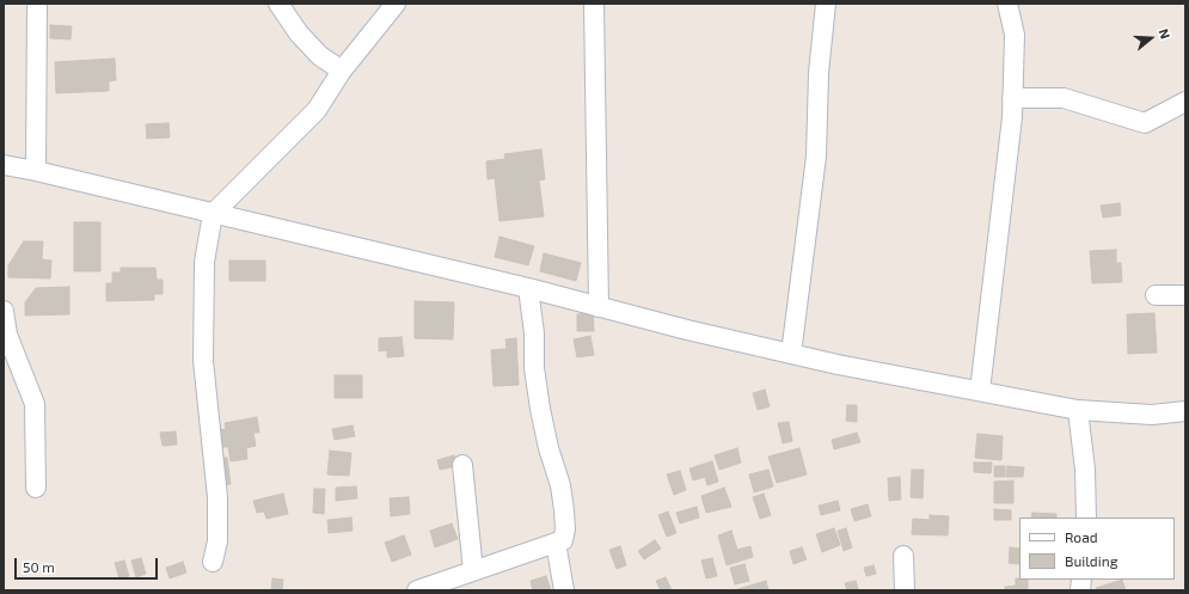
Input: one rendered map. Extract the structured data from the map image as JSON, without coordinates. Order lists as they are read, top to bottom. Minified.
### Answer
{"legend":["Road","Building"],"scale_bar":"50 m","north":"right"}
